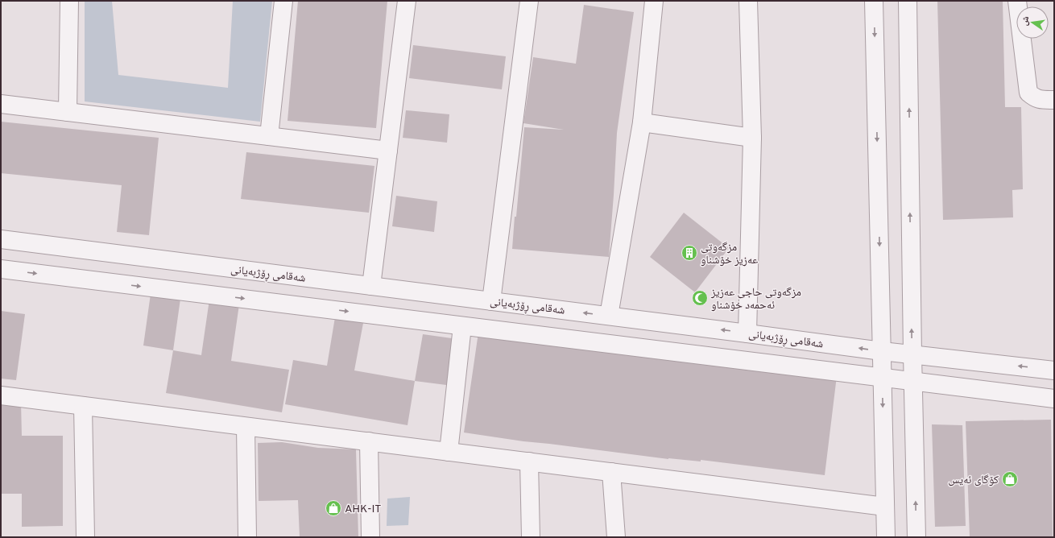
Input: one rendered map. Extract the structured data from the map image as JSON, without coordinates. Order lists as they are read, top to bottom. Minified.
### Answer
{"streets":{"street":["شەقامی ڕۆژبەیانی"]},"places":{"building":["مزگەوتی عەزیز خۆشناو"],"mosque":["مزگەوتی حاجی عەزیز ئەحمەد خۆشناو"],"shop":["کۆگای ئەیس","AHK-IT"]},"north":"left"}
